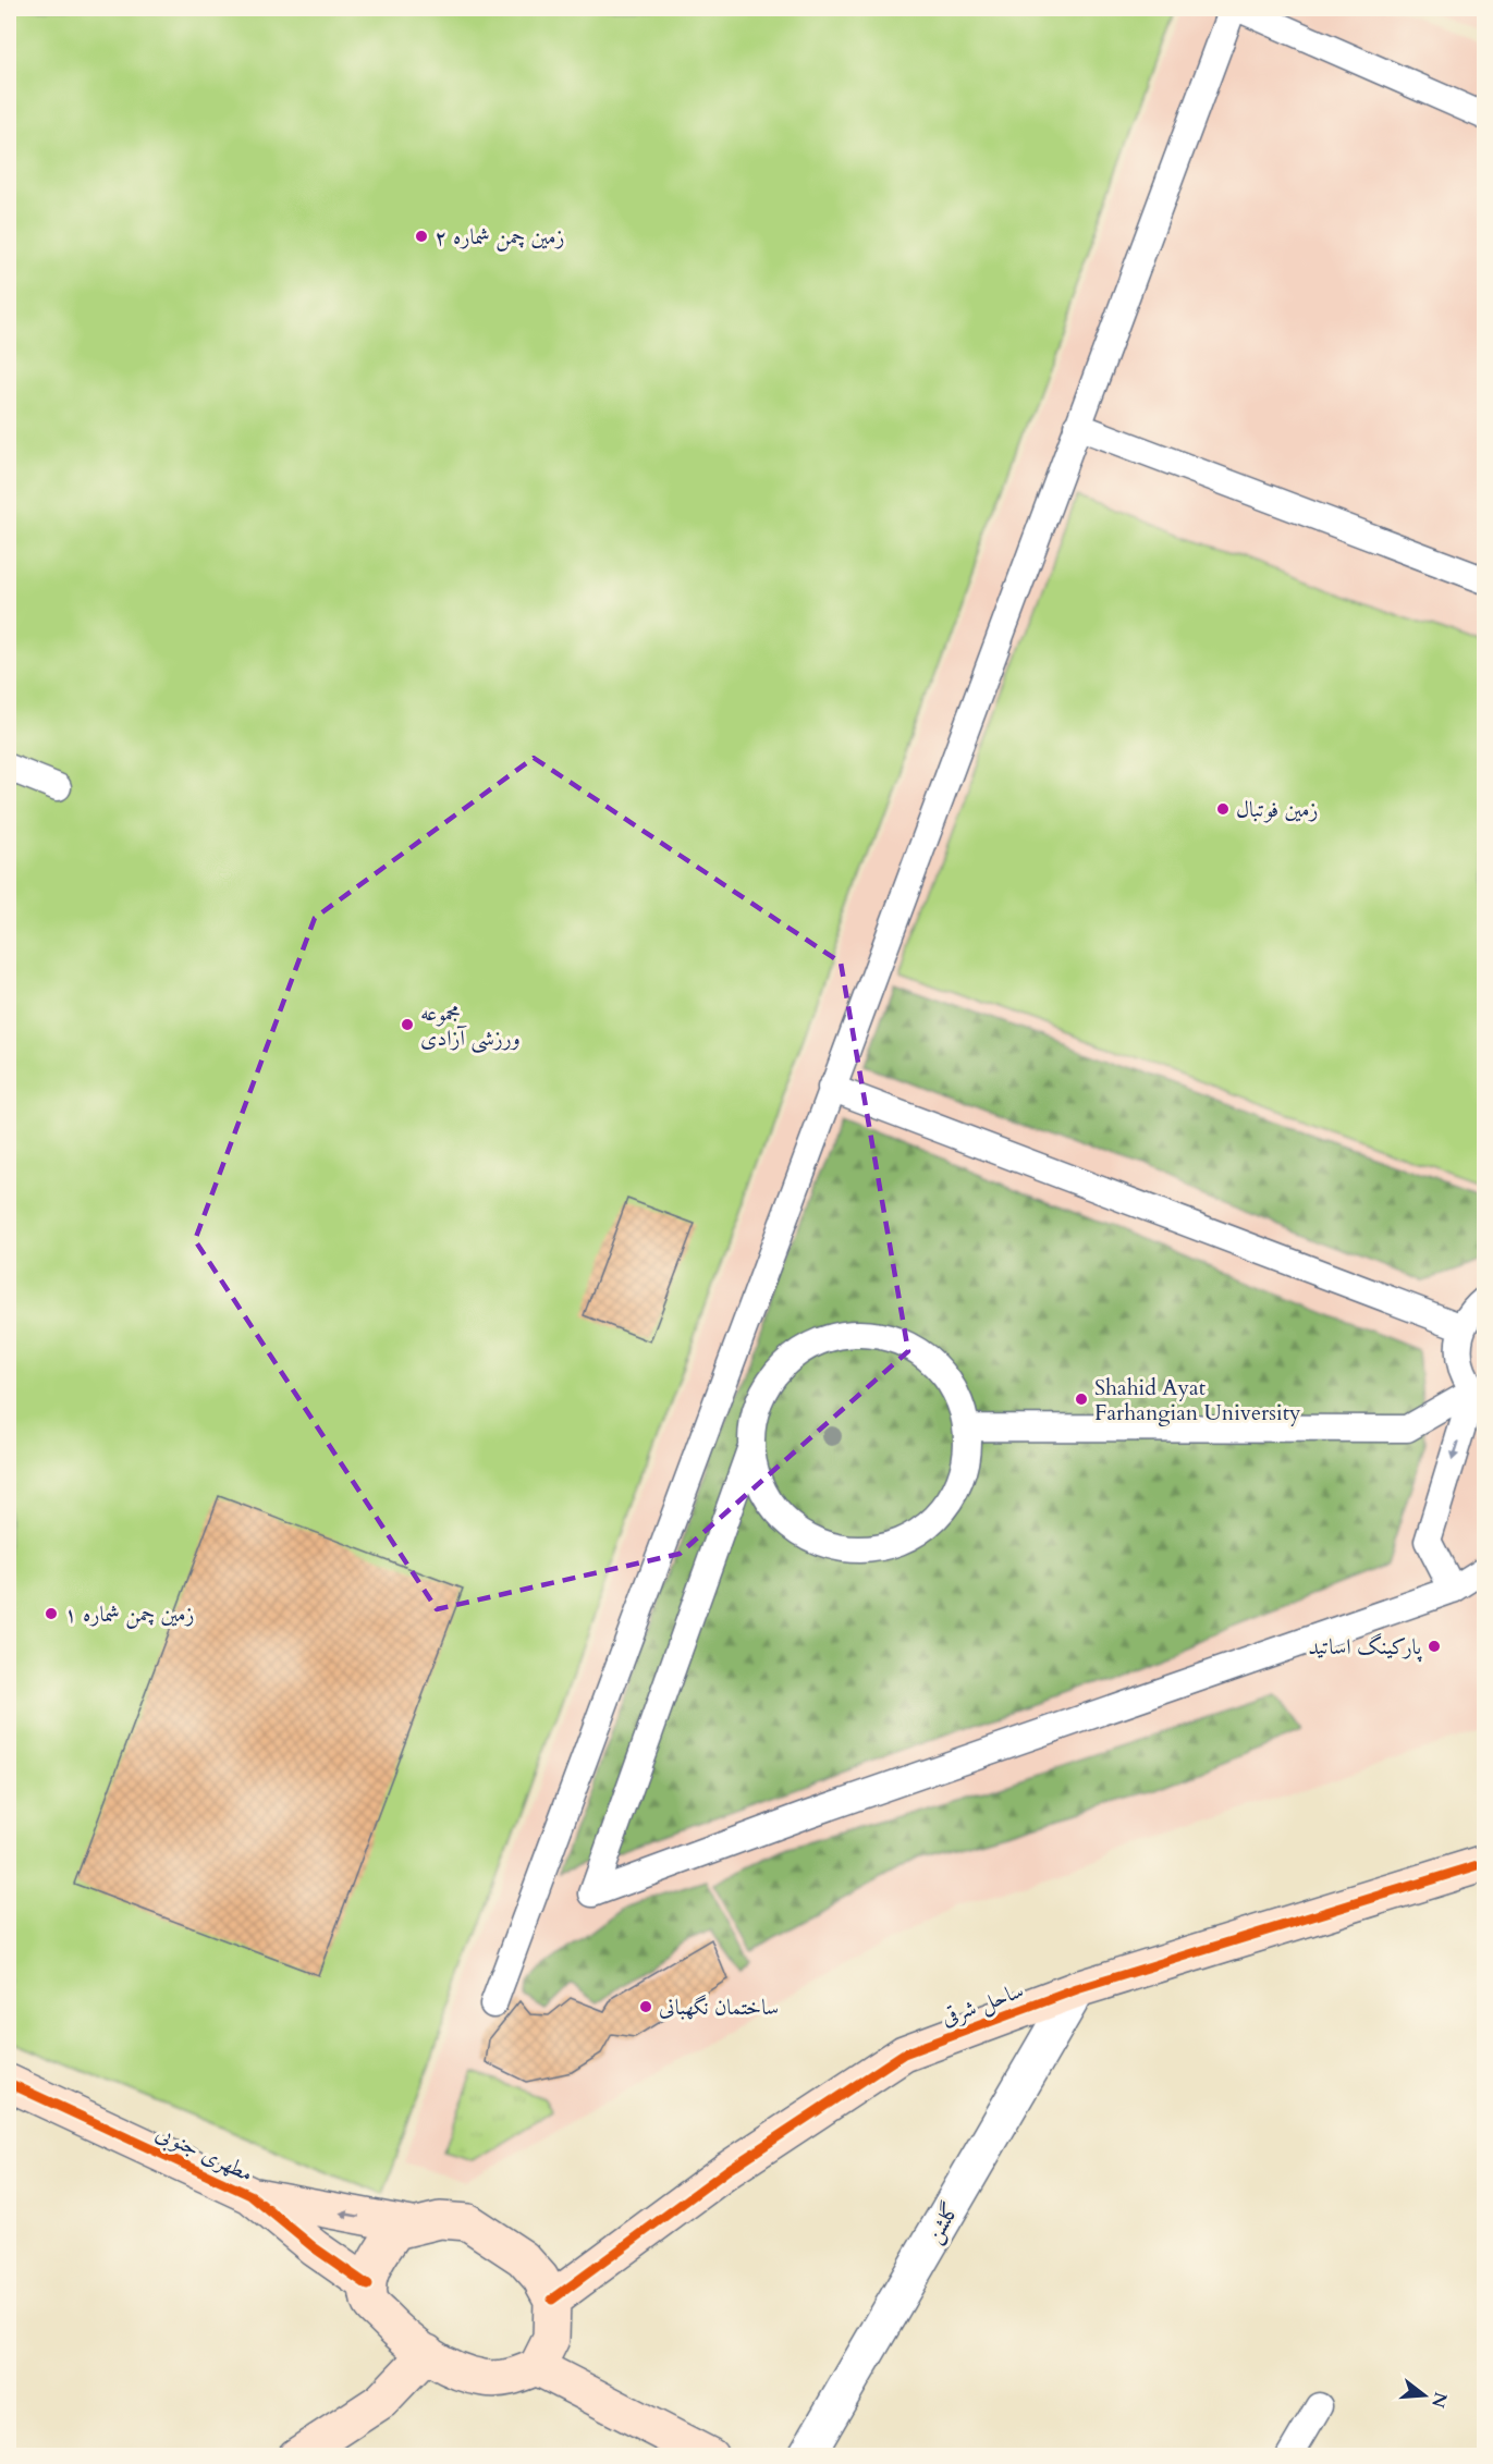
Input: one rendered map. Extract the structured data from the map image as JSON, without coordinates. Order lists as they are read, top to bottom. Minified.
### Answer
{"streets":{"street":["ساحل شرقی","مطهری جنوبی","گلشن"]},"crossings":[["ساحل شرقی","مطهری جنوبی"],["ساحل شرقی","گلشن"]],"places":["زمین چمن شماره ۲","زمین فوتبال","مجموعه ورزشی آزادی","Shahid Ayat Farhangian University","زمین چمن شماره ۱","پارکینگ اساتید","ساختمان نگهبانی"],"north":"right"}
